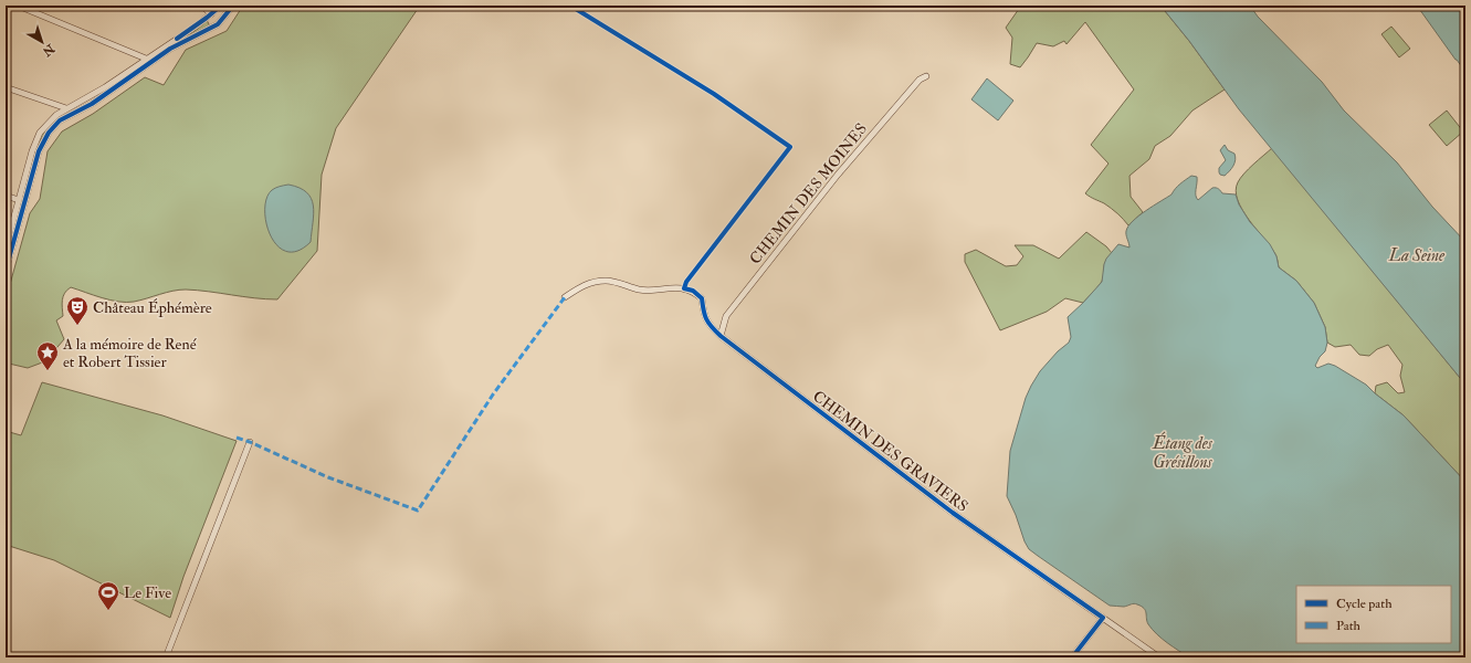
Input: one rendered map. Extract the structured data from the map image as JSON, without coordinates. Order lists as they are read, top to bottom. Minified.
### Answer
{"streets":{"street":["CHEMIN DES MOINES","CHEMIN DES GRAVIERS"]},"crossings":[["CHEMIN DES MOINES","CHEMIN DES GRAVIERS"]],"water":["La Seine","Étang des Grésillons"],"places":{"theatre":["Château Éphémère"],"place":["A la mémoire de René et Robert Tissier"],"sports":["Le Five"]},"legend":["Cycle path","Path"],"north":"bottom right"}
